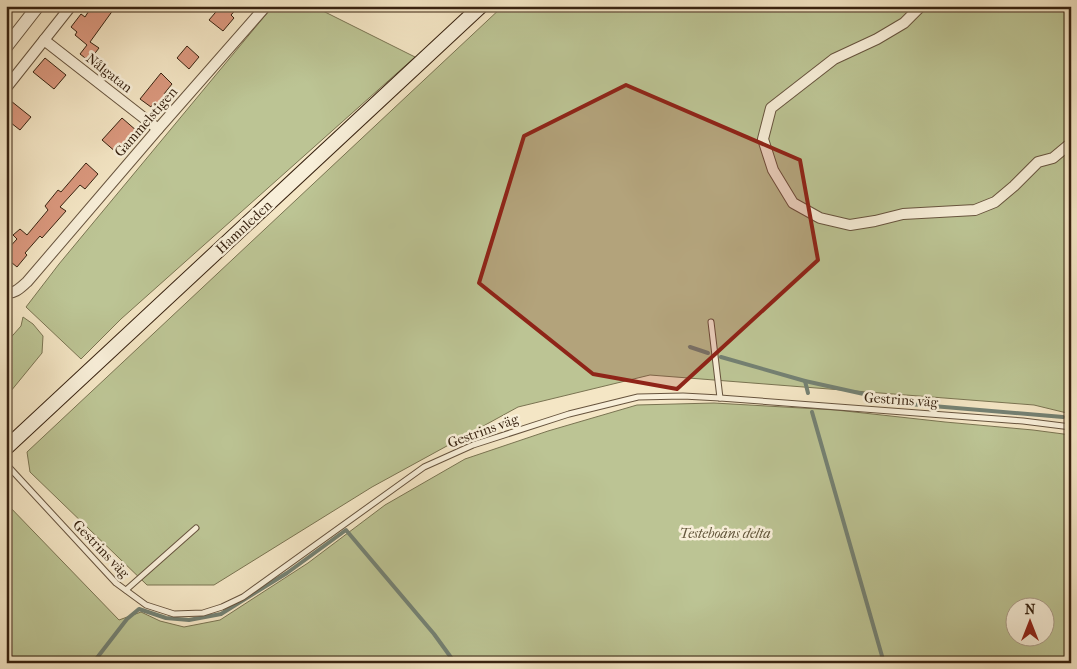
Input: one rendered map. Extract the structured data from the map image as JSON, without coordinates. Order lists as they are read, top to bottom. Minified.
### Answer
{"streets":{"main road":["Hamnleden"],"street":["Nålgatan","Gammelstigen"],"lane":["Gestrins väg"]},"crossings":[["Nålgatan","Gammelstigen"]],"parks":["Testeboåns delta"],"north":"top"}
